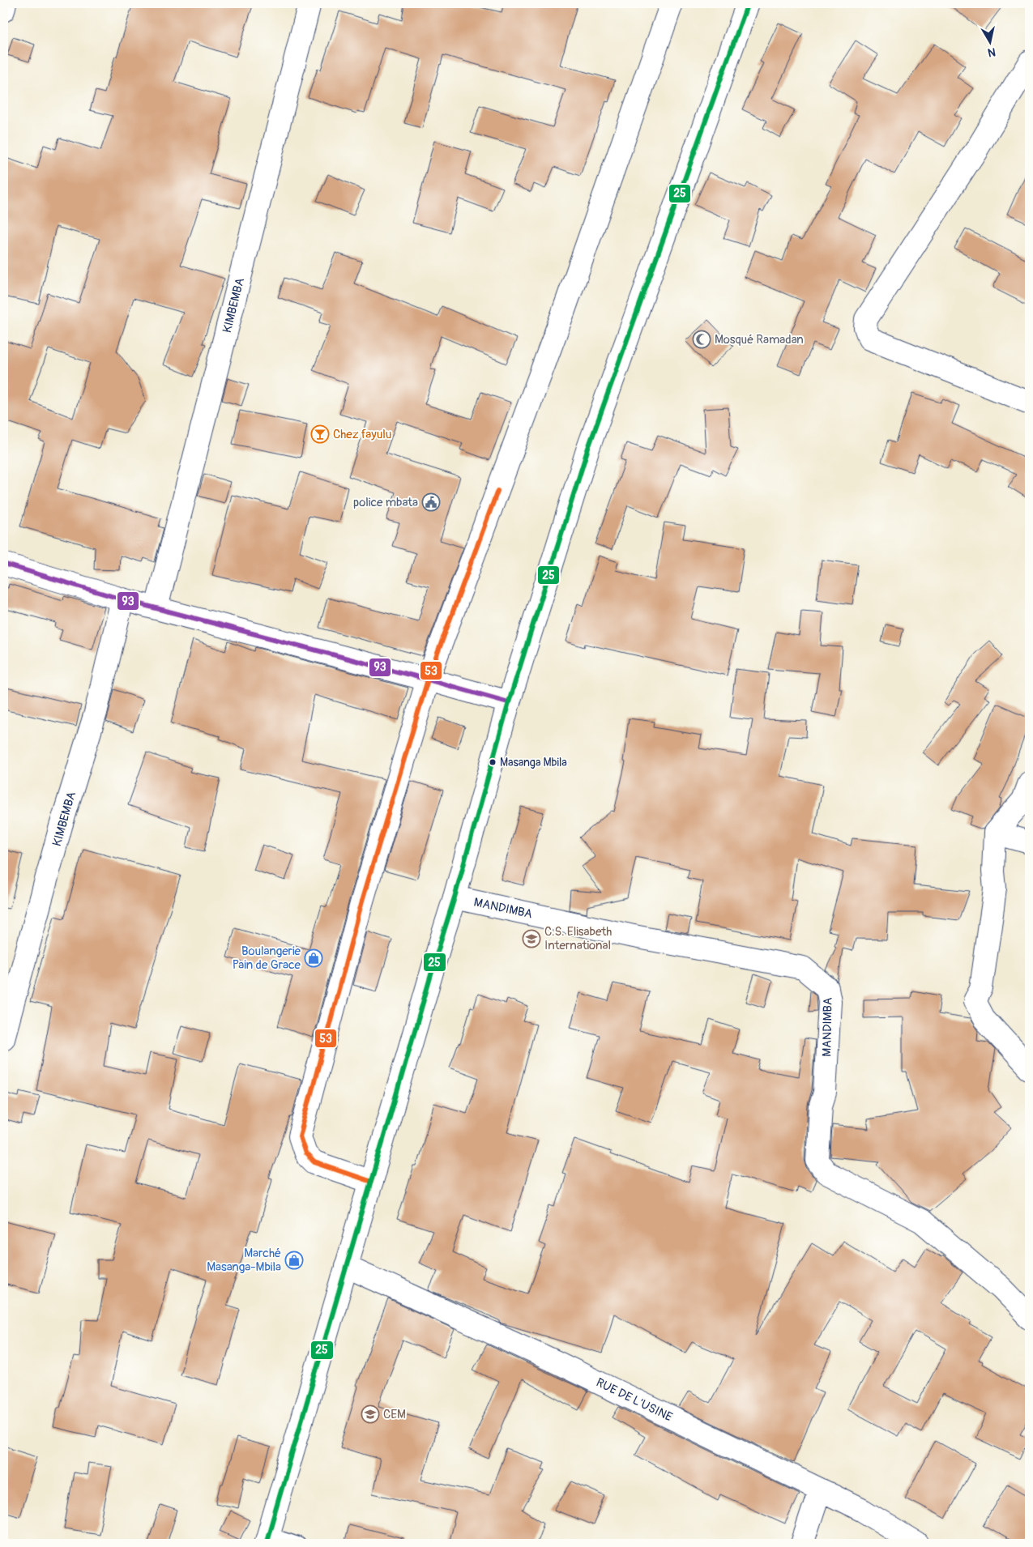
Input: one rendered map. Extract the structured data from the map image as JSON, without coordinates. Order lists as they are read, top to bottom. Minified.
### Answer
{"streets":{"main road":["KIMBEMBA","MANDIMBA","RUE DE L'USINE"]},"places":{"mosque":["Mosqué Ramadan"],"bar":["Chez fayulu"],"public building":["police mbata"],"other":["Masanga Mbila"],"school or university":["C.S. Elisabeth International","CEM"],"shop":["Boulangerie Pain de Grace","Marché Masanga-Mbila"]},"lines":["transit line 25","transit line 53","transit line 93"],"north":"bottom"}
